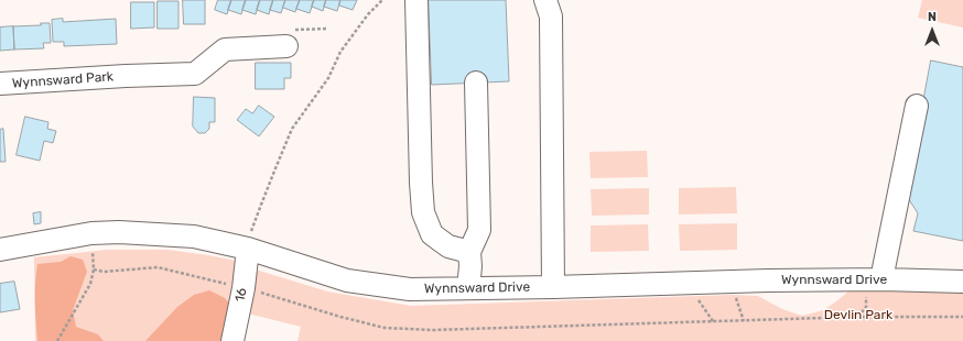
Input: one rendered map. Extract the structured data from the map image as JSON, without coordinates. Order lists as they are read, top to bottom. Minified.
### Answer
{"streets":{"street":["Wynnsward Park","Wynnsward Drive","16"]},"crossings":[["Wynnsward Drive","16"]],"parks":["Devlin Park"],"north":"top"}
